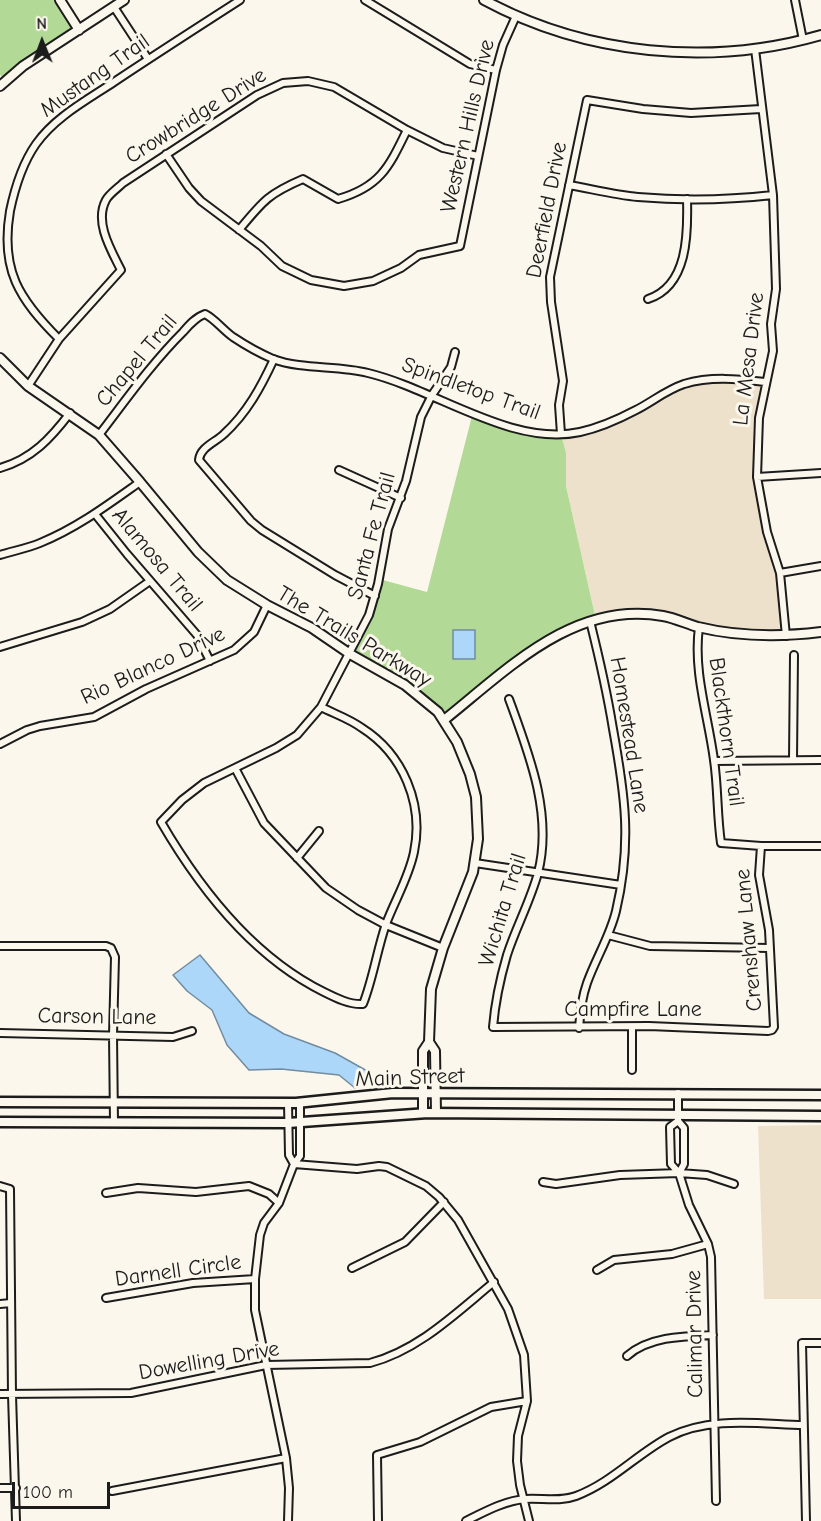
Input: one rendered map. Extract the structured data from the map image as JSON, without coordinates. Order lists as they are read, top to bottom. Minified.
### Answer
{"streets":{"main road":["Main Street"],"street":["Mustang Trail","Crowbridge Drive","Western Hills Drive","Deerfield Drive","La Mesa Drive","Chapel Trail","Spindletop Trail","Santa Fe Trail","Alamosa Trail","The Trails Parkway","Rio Blanco Drive","Blackthorn Trail","Homestead Lane","Wichita Trail","Crenshaw Lane","Campfire Lane","Carson Lane","Darnell Circle","Calimar Drive","Dowelling Drive"]},"crossings":[["Mustang Trail","Crowbridge Drive"],["Crowbridge Drive","Western Hills Drive"],["Deerfield Drive","La Mesa Drive"],["Deerfield Drive","Spindletop Trail"],["La Mesa Drive","Spindletop Trail"],["Chapel Trail","Spindletop Trail"],["Chapel Trail","The Trails Parkway"],["Spindletop Trail","Santa Fe Trail"],["Santa Fe Trail","The Trails Parkway"],["Alamosa Trail","Rio Blanco Drive"],["The Trails Parkway","Rio Blanco Drive"],["The Trails Parkway","Main Street"],["Blackthorn Trail","Crenshaw Lane"],["Homestead Lane","Campfire Lane"],["Wichita Trail","Campfire Lane"],["Crenshaw Lane","Campfire Lane"],["Main Street","Calimar Drive"]],"scale_bar":"100 m","north":"top"}
